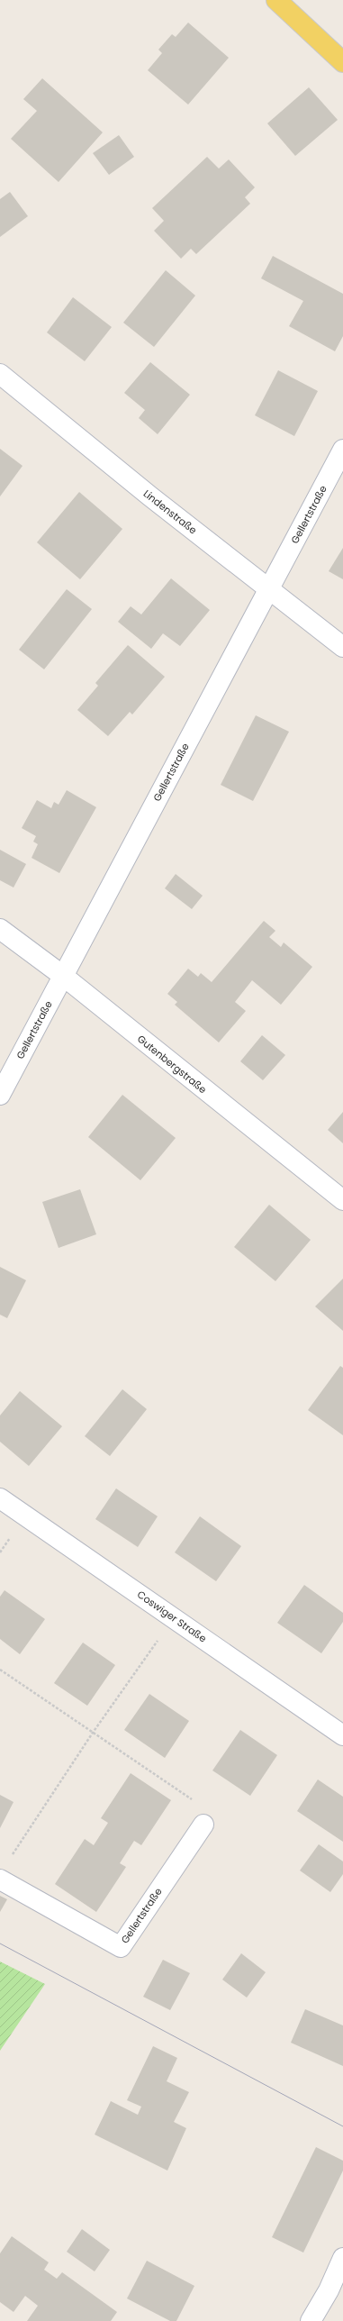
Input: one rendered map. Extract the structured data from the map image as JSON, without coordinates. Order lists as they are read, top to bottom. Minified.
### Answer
{"streets":{"street":["Lindenstraße","Gellertstraße","Gutenbergstraße","Coswiger Straße"]},"crossings":[["Lindenstraße","Gellertstraße"],["Gellertstraße","Gutenbergstraße"]]}
